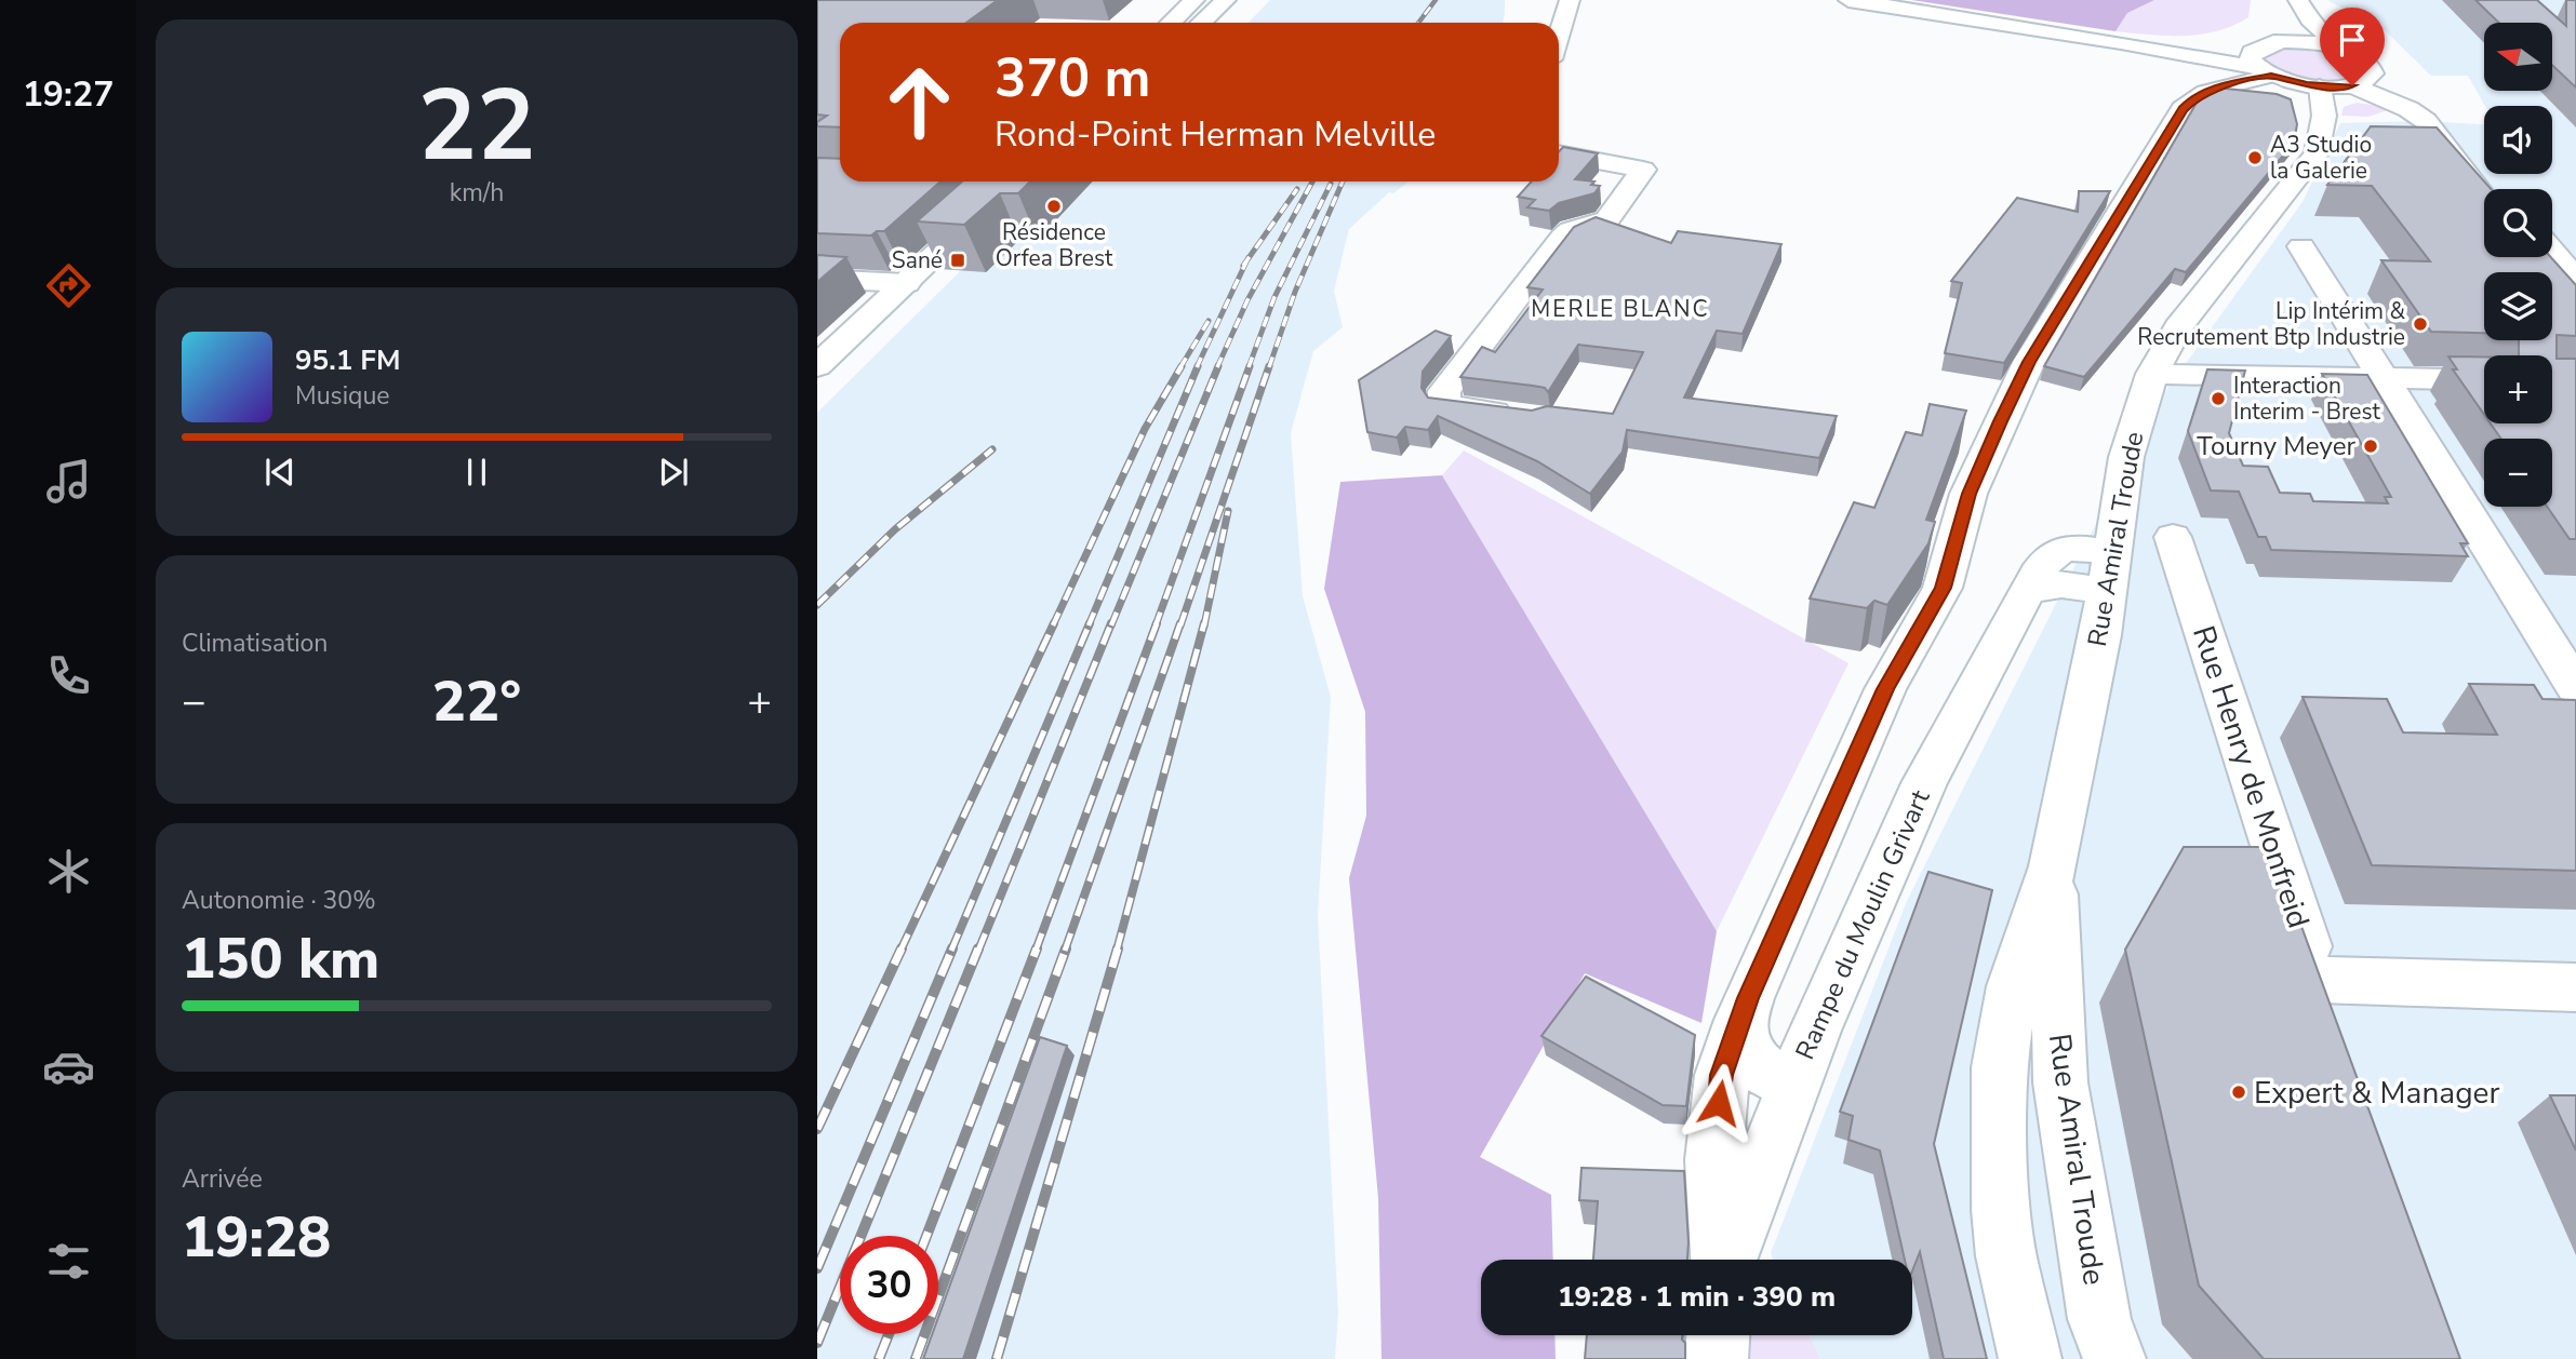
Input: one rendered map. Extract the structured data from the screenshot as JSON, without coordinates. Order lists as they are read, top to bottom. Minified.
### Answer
{"streets":{"street":["Rue Amiral Troude","Rue Henry de Monfreid","Rampe du Moulin Grivart"]},"crossings":[["Rue Amiral Troude","Rampe du Moulin Grivart"]],"districts":["MERLE BLANC"],"places":{"other":["A3 Studio la Galerie","Résidence Orfea Brest","Lip Intérim & Recrutement Btp Industrie","Interaction Interim - Brest","Tourny Meyer","Expert & Manager"],"transit":["Sané"]},"north":"left","page":{"tabs":"19:27","tile":[["22","km/h"],"Climatisation",["Autonomie · 30%","150 km"],["Arrivée","19:28"]],"map_buttons":["+","−"],"turn":["370 m","Rond-Point Herman Melville"],"song":["95.1 FM","Musique"],"heat":["−","22°","+"],"limit":"30","trip":"19:28 · 1 min · 390 m"}}
